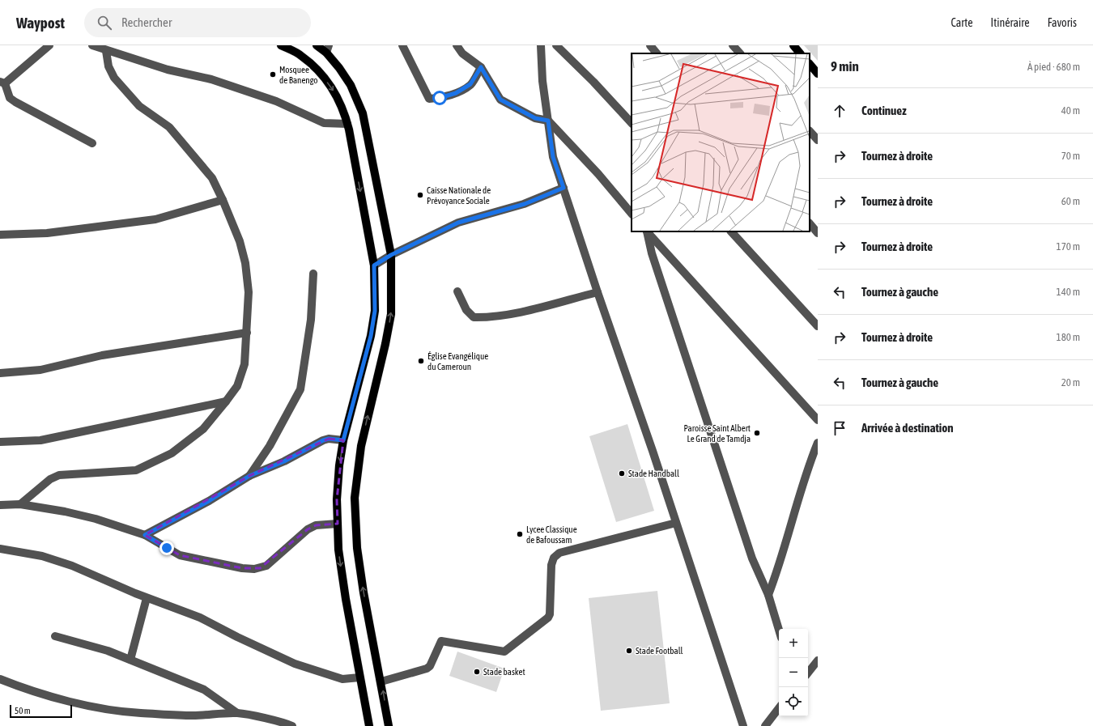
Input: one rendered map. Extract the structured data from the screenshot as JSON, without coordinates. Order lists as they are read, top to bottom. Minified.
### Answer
{"places":["Mosquee de Banengo","Caisse Nationale de Prévoyance Sociale","Église Evangélique du Cameroun","Paroisse Saint Albert Le Grand de Tamdja","Stade Handball","Lycee Classique de Bafoussam","Stade Football","Stade basket"],"scale_bar":"50 m","page":{"header":"Waypost","search":"Rechercher","nav":["Carte","Itinéraire","Favoris"],"heading":["9 min","À pied · 680 m"],"list":[["Continuez","40 m"],["Tournez à droite","70 m"],["Tournez à droite","60 m"],["Tournez à droite","170 m"],["Tournez à gauche","140 m"],["Tournez à droite","180 m"],["Tournez à gauche","20 m"],"Arrivée à destination"],"map_buttons":["+","−"],"scale":"50 m"}}
